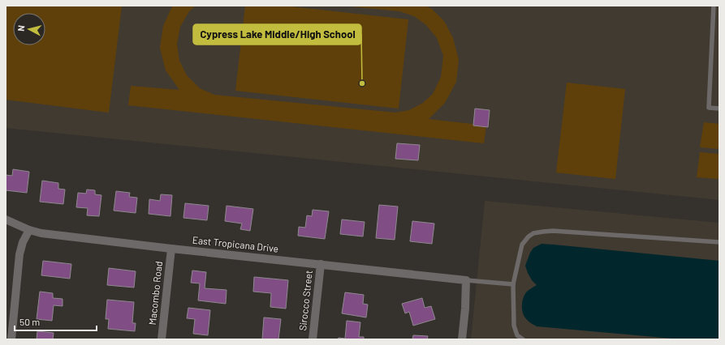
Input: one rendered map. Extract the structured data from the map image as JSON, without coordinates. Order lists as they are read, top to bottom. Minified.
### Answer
{"streets":{"street":["East Tropicana Drive","Macombo Road","Sirocco Street"]},"crossings":[["East Tropicana Drive","Macombo Road"],["East Tropicana Drive","Sirocco Street"]],"places":["Cypress Lake Middle/High School"],"scale_bar":"50 m","north":"left"}
